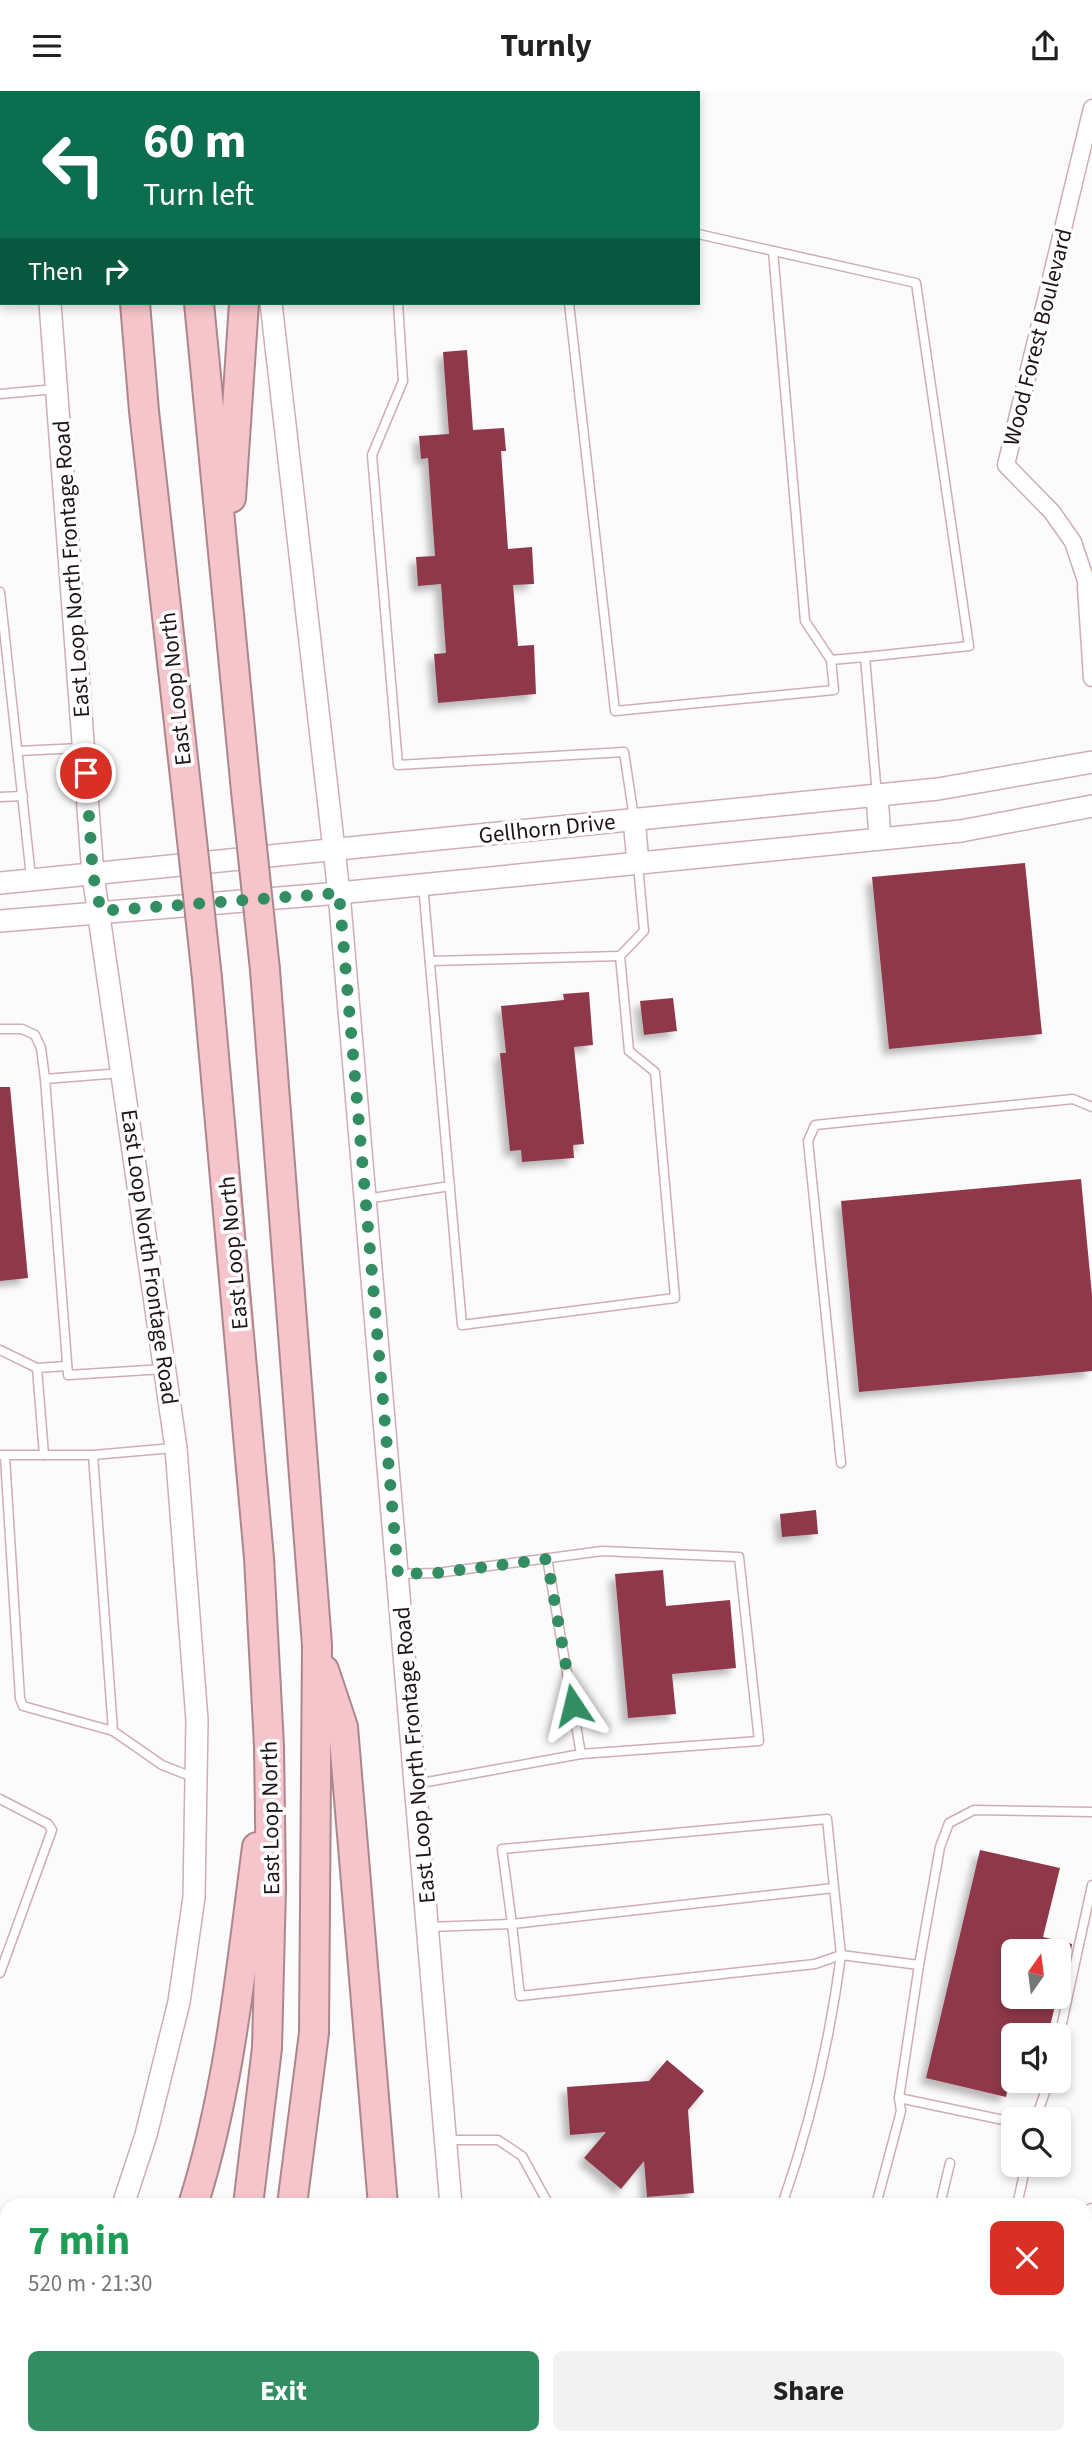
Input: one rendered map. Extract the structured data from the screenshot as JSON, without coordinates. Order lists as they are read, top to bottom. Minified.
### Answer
{"streets":{"highway":["East Loop North"],"main road":["East Loop North Frontage Road","Gellhorn Drive"],"street":["Wood Forest Boulevard"]},"crossings":[["East Loop North Frontage Road","Gellhorn Drive"]],"north":"top","page":{"header":"Turnly","turn":["60 m","Turn left"],"then":"Then","heading":["7 min","520 m · 21:30"],"buttons":["Exit","Share"]}}
